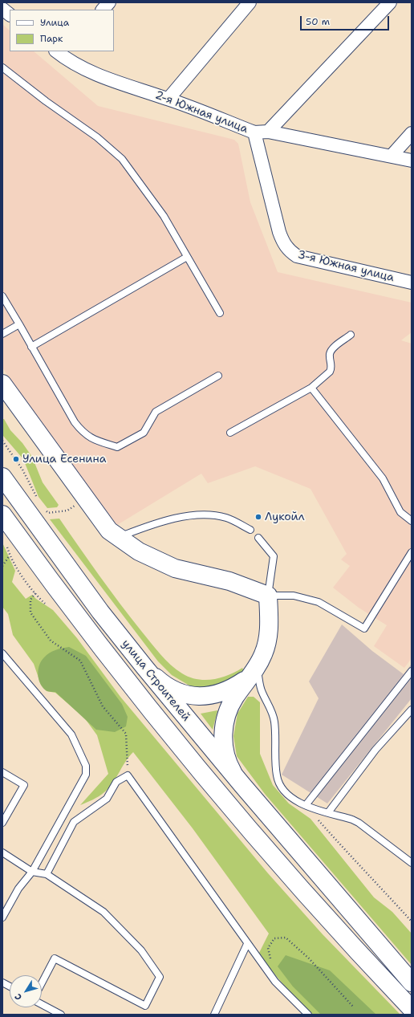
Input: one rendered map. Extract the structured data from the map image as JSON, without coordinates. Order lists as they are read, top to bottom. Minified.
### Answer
{"streets":{"main road":["улица Строителей"],"street":["2-я Южная улица","3-я Южная улица"]},"crossings":[["2-я Южная улица","3-я Южная улица"]],"places":["Улица Есенина","Лукойл"],"legend":["Улица","Парк"],"scale_bar":"50 m","north":"bottom left"}
